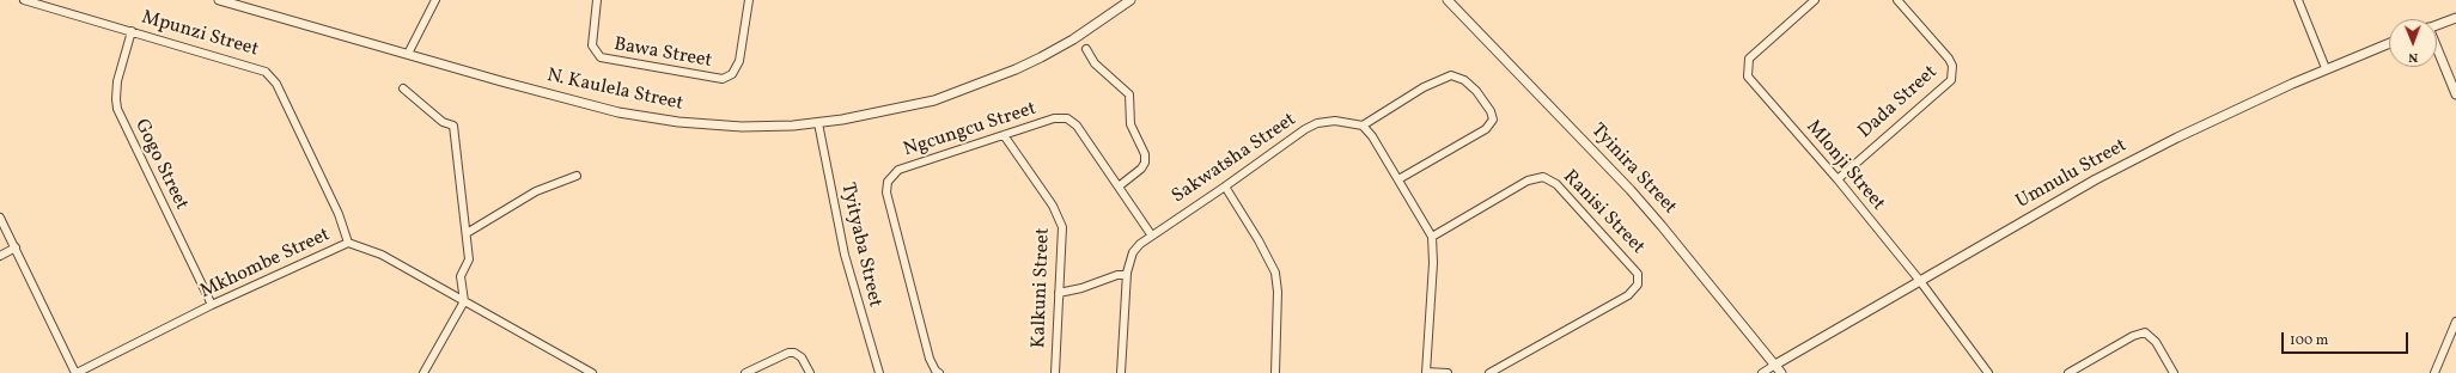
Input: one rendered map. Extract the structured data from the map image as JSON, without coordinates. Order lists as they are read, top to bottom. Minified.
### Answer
{"streets":{"street":["Mpunzi Street","Bawa Street","N. Kaulela Street","Dada Street","Ngcungcu Street","Sakwatsha Street","Gogo Street","Mlonji Street","Tyinira Street","Umnulu Street","Ranisi Street","Tyityaba Street","Mkhombe Street","Kalkuni Street"]},"crossings":[["Mpunzi Street","Gogo Street"],["Mpunzi Street","Mkhombe Street"],["N. Kaulela Street","Tyityaba Street"],["Dada Street","Mlonji Street"],["Ngcungcu Street","Sakwatsha Street"],["Ngcungcu Street","Kalkuni Street"],["Gogo Street","Mkhombe Street"],["Mlonji Street","Umnulu Street"],["Tyinira Street","Umnulu Street"]],"scale_bar":"100 m","north":"bottom"}
